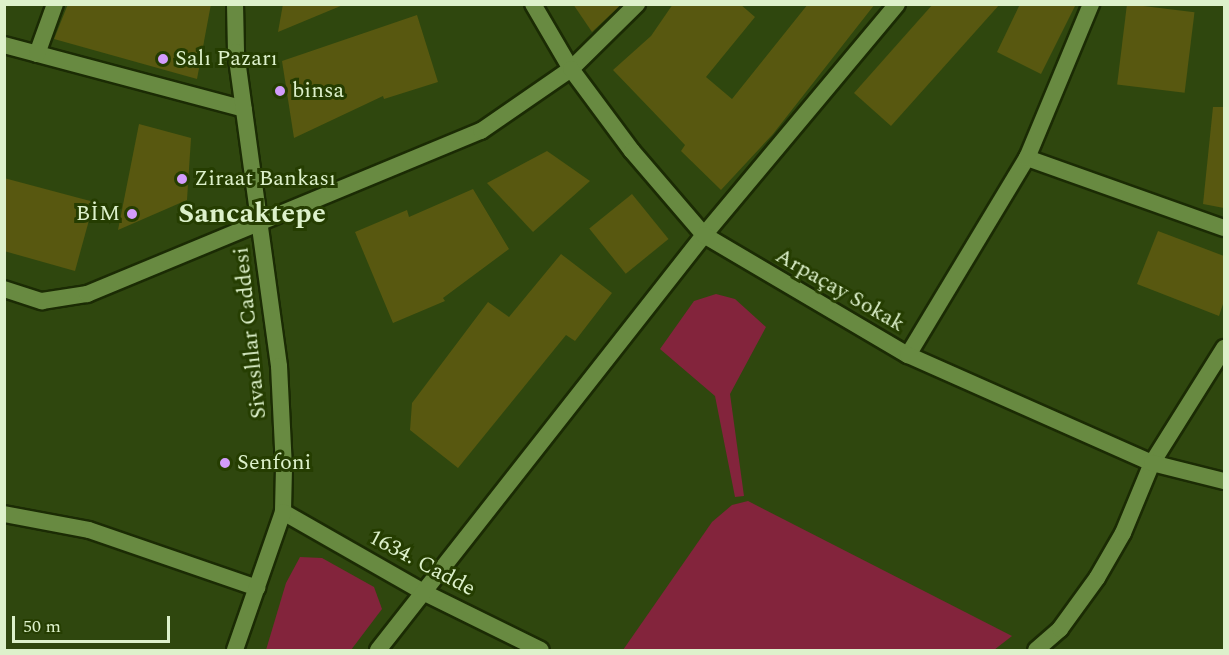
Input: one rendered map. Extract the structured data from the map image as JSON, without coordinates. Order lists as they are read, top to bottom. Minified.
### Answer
{"streets":{"street":["Arpaçay Sokak","Sivaslılar Caddesi","1634. Cadde"]},"crossings":[["Sivaslılar Caddesi","1634. Cadde"]],"districts":["Sancaktepe"],"places":["Salı Pazarı","binsa","Ziraat Bankası","BİM","Senfoni"],"scale_bar":"50 m"}
